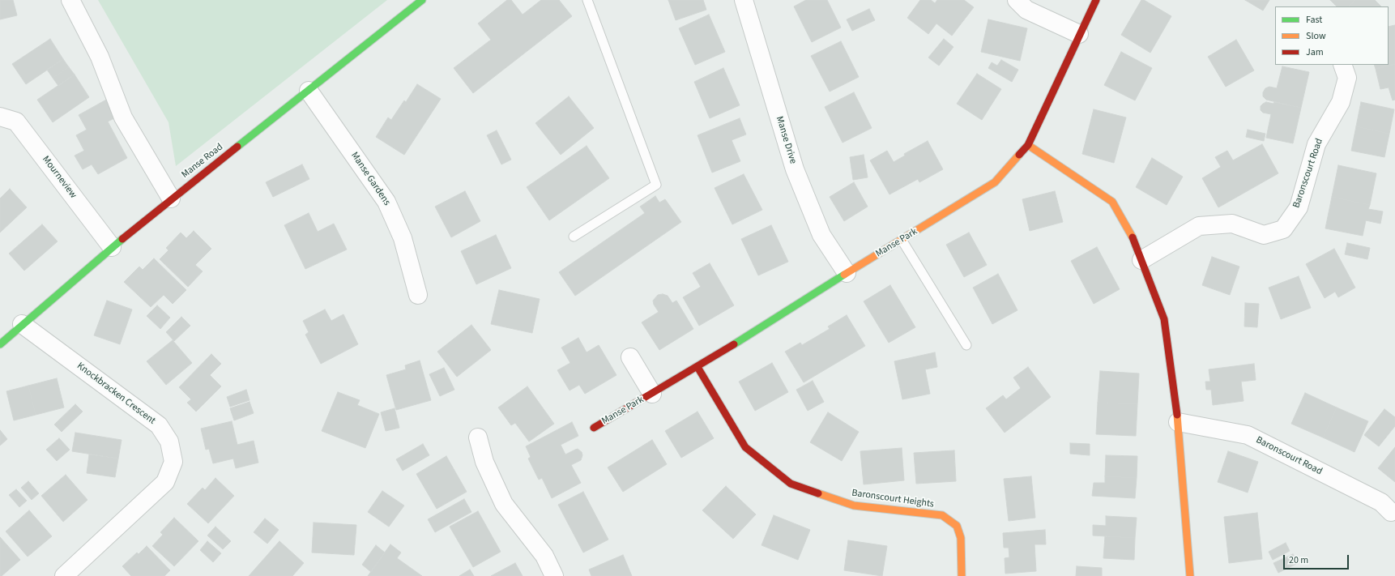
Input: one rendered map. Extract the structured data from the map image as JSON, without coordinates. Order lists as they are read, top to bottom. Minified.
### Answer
{"streets":{"street":["Manse Drive","Manse Road","Baronscourt Road","Mourneview","Manse Gardens","Manse Park","Knockbracken Crescent","Baronscourt Heights"]},"crossings":[["Manse Drive","Manse Park"],["Manse Road","Mourneview"],["Manse Road","Manse Gardens"],["Manse Road","Knockbracken Crescent"],["Manse Park","Baronscourt Heights"]],"legend":["Fast","Slow","Jam"],"scale_bar":"20 m"}
